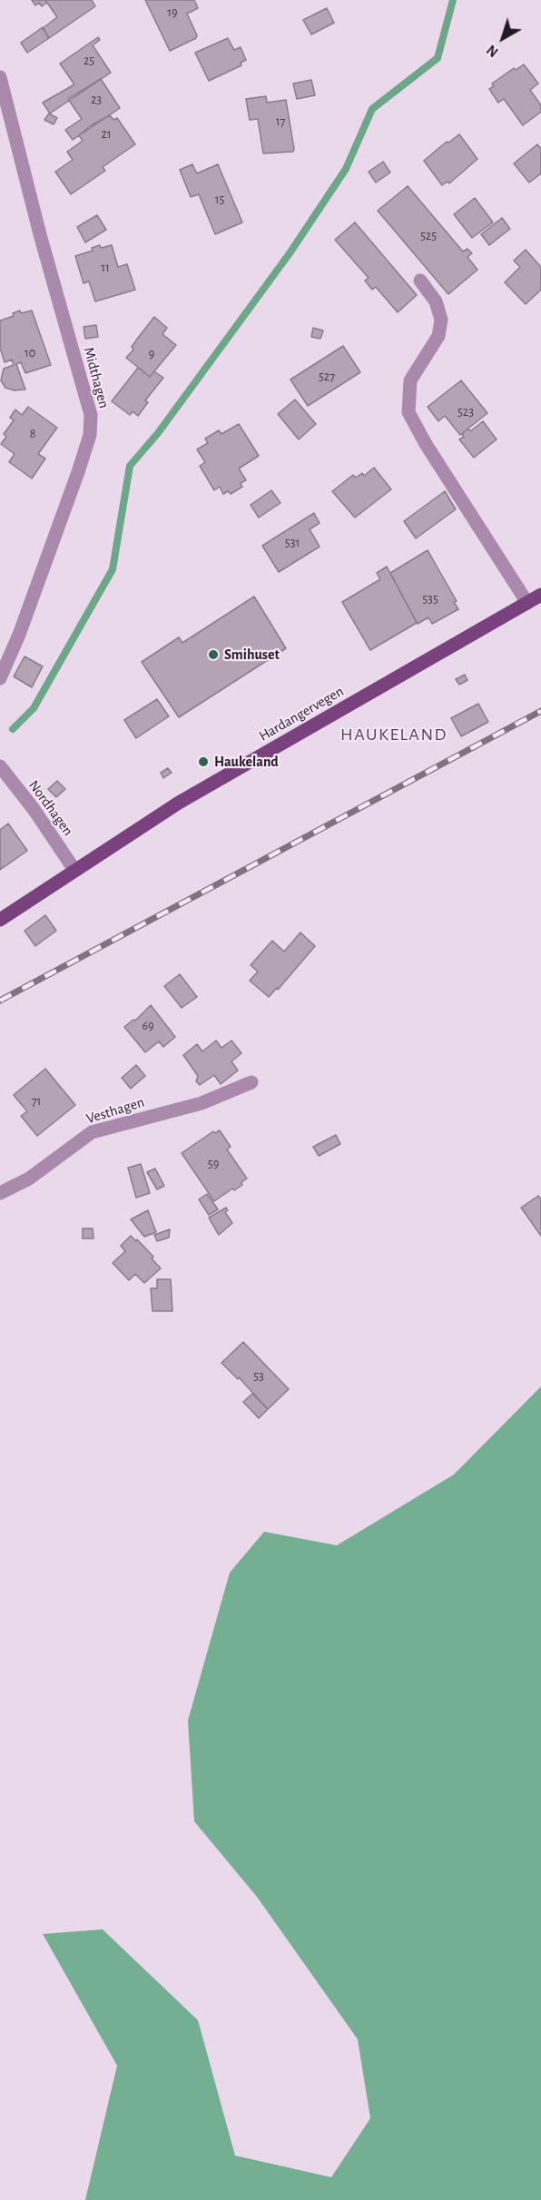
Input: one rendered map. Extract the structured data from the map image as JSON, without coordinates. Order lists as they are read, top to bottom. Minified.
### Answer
{"streets":{"main road":["Hardangervegen"],"street":["Midthagen","Nordhagen","Vesthagen"]},"crossings":[["Hardangervegen","Nordhagen"]],"districts":["HAUKELAND"],"places":["Smihuset","Haukeland"],"house_numbers":["19","25","23","17","21","15","525","11","10","9","527","523","8","531","535","69","71","59","53"],"north":"bottom left"}
